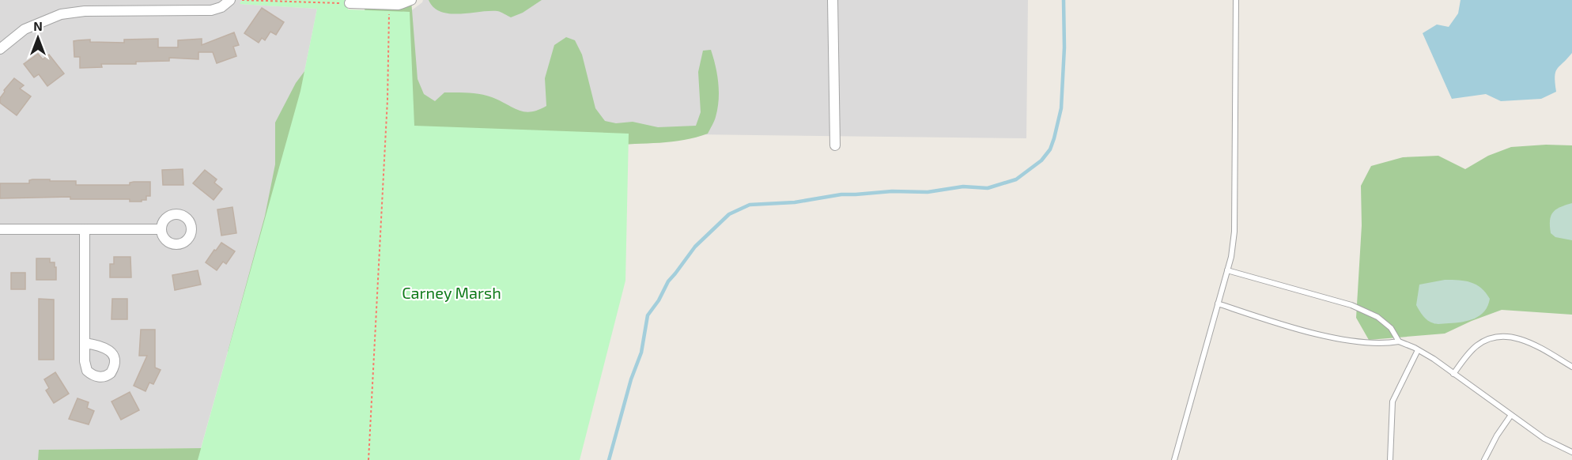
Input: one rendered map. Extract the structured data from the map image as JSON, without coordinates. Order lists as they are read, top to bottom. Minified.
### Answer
{"parks":["Carney Marsh"],"north":"top"}
